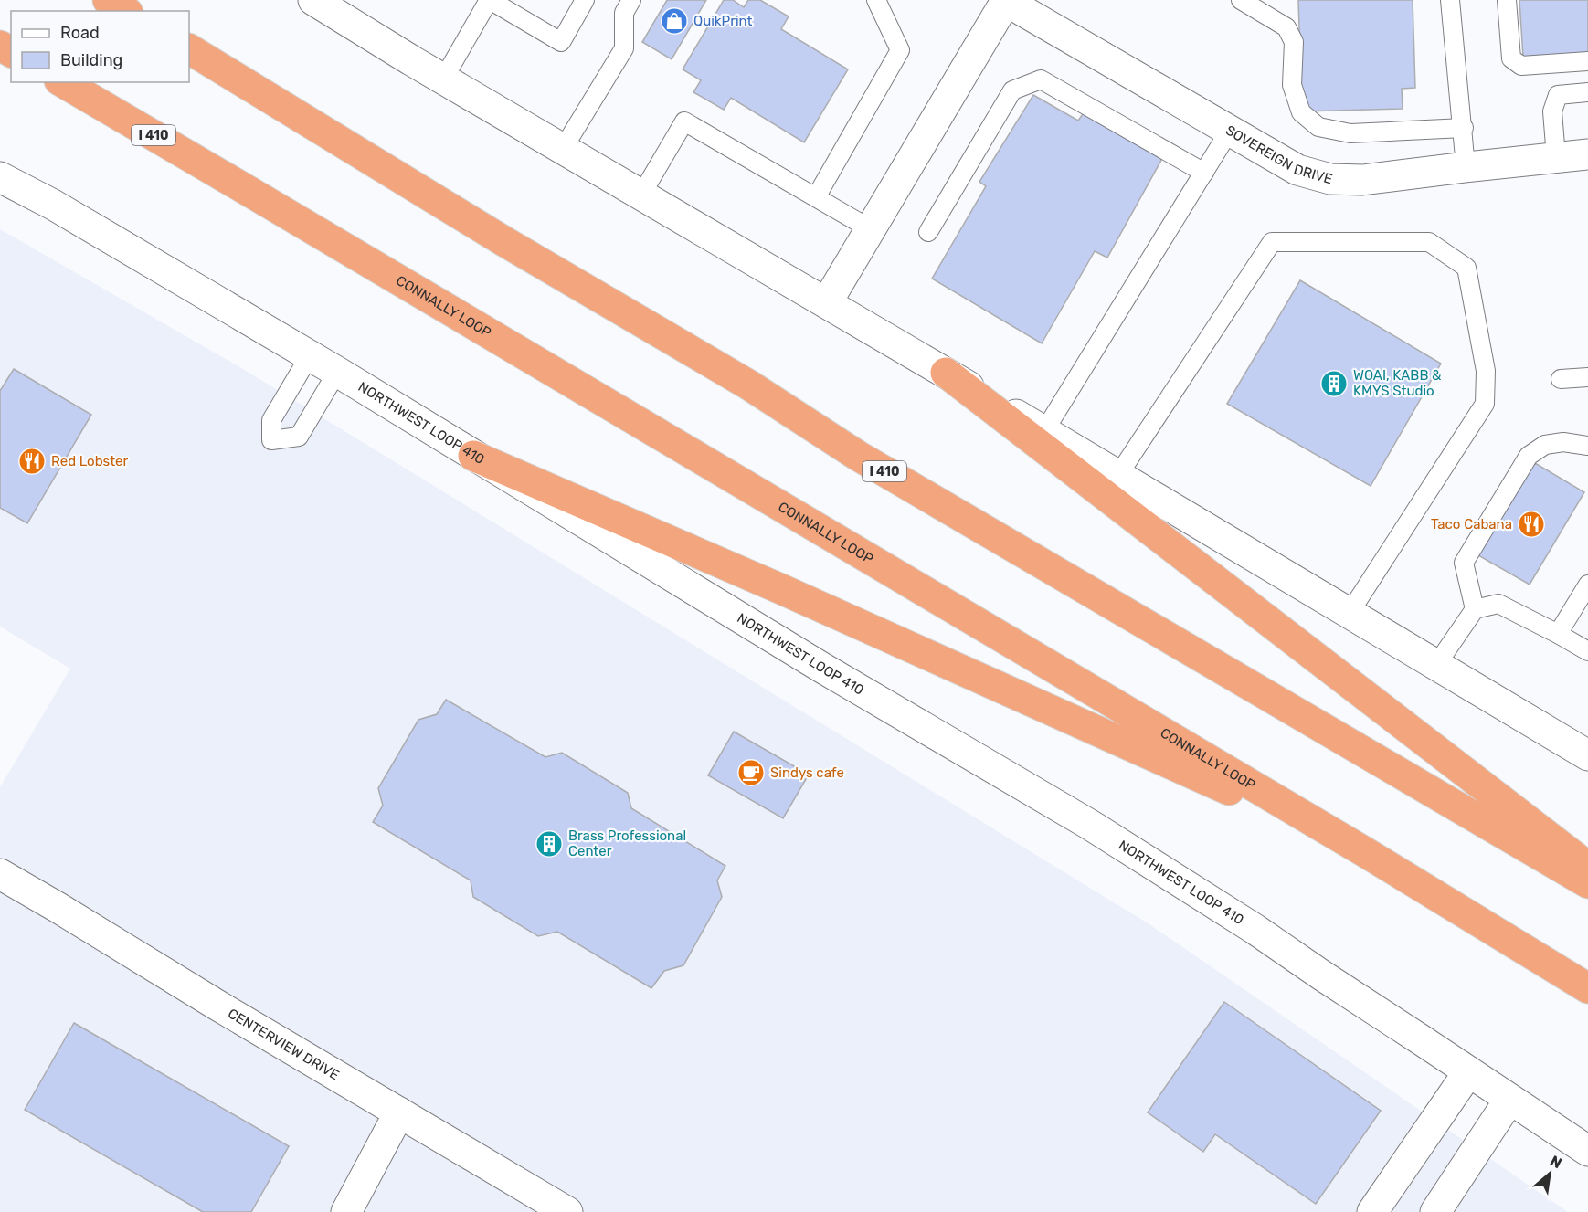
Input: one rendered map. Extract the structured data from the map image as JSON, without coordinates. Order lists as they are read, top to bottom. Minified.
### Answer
{"streets":{"highway":["I 410","CONNALLY LOOP"],"main road":["SOVEREIGN DRIVE","NORTHWEST LOOP 410","CENTERVIEW DRIVE"]},"places":{"shop":["QuikPrint"],"building":["WOAI, KABB & KMYS Studio","Brass Professional Center"],"restaurant":["Red Lobster","Taco Cabana"],"cafe":["Sindys cafe"]},"legend":["Road","Building"],"north":"top right"}
